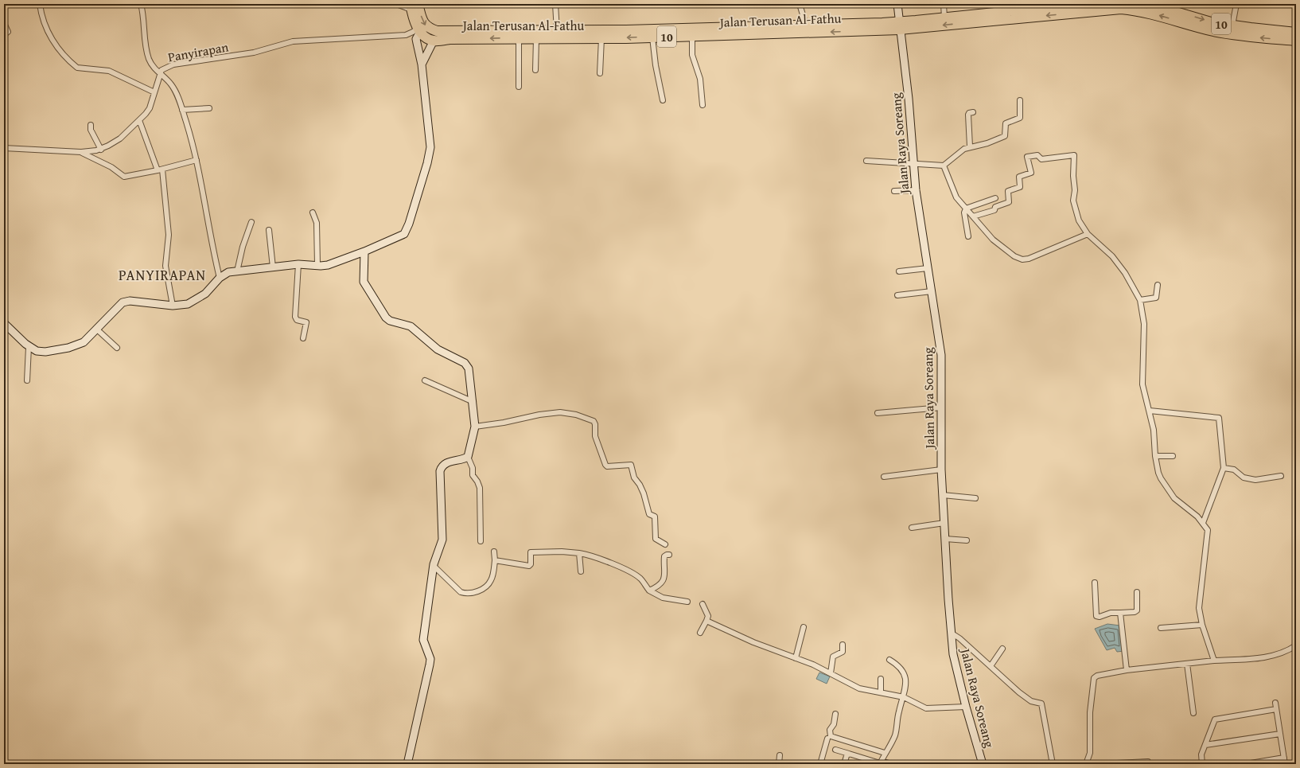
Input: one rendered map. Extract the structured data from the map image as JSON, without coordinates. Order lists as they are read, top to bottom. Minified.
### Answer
{"streets":{"highway":["Jalan Terusan Al-Fathu","10"],"street":["Panyirapan","Jalan Raya Soreang"]},"crossings":[["Jalan Terusan Al-Fathu","Jalan Raya Soreang"]],"districts":["PANYIRAPAN"]}
